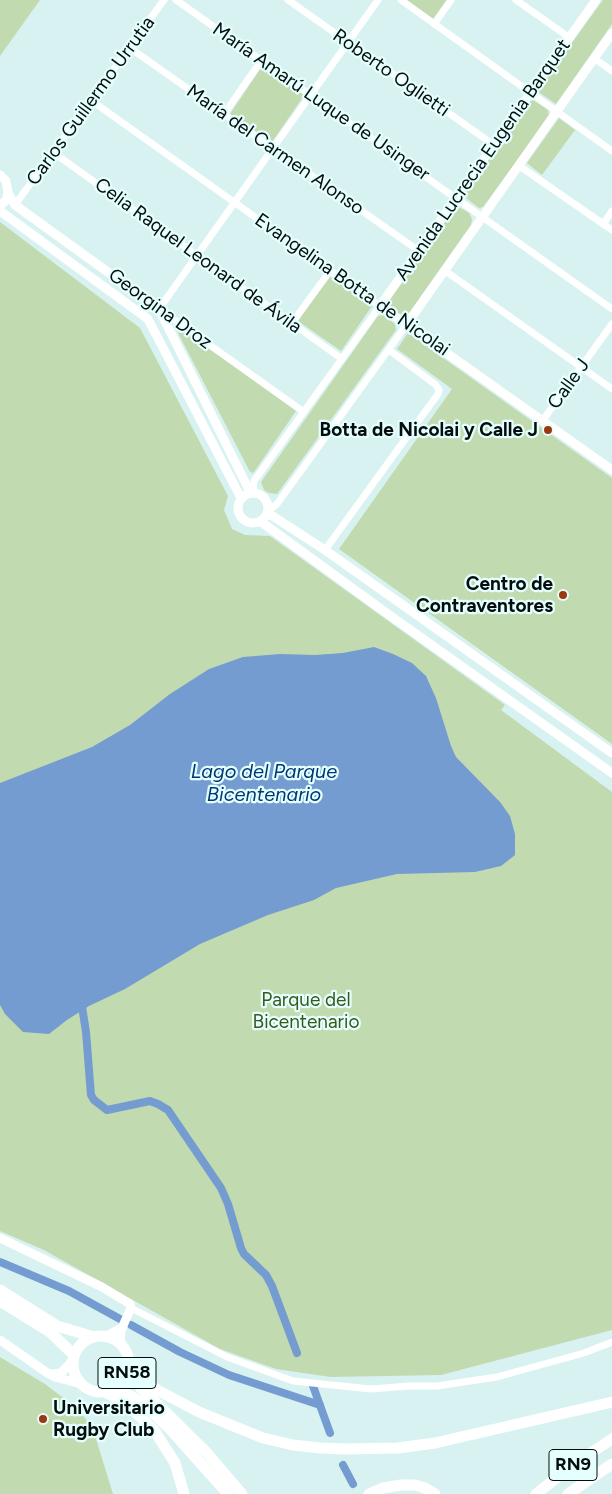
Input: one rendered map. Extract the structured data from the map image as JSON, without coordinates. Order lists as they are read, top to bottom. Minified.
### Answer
{"streets":{"main road":["RN58","RN9"],"street":["Roberto Oglietti","Carlos Guillermo Urrutia","María Amarú Luque de Usinger","María del Carmen Alonso","Avenida Lucrecia Eugenia Barquet","Celia Raquel Leonard de Ávila","Evangelina Botta de Nicolai","Georgina Droz","Calle J"]},"crossings":[["Roberto Oglietti","Avenida Lucrecia Eugenia Barquet"],["Carlos Guillermo Urrutia","María del Carmen Alonso"],["Carlos Guillermo Urrutia","Celia Raquel Leonard de Ávila"],["Carlos Guillermo Urrutia","Evangelina Botta de Nicolai"],["Carlos Guillermo Urrutia","Georgina Droz"],["María Amarú Luque de Usinger","Avenida Lucrecia Eugenia Barquet"],["María del Carmen Alonso","Avenida Lucrecia Eugenia Barquet"],["Avenida Lucrecia Eugenia Barquet","Celia Raquel Leonard de Ávila"],["Avenida Lucrecia Eugenia Barquet","Evangelina Botta de Nicolai"],["Avenida Lucrecia Eugenia Barquet","Georgina Droz"],["Evangelina Botta de Nicolai","Calle J"]],"water":["Lago del Parque Bicentenario"],"parks":["Parque del Bicentenario"],"places":["Botta de Nicolai y Calle J","Centro de Contraventores","Universitario Rugby Club"]}
